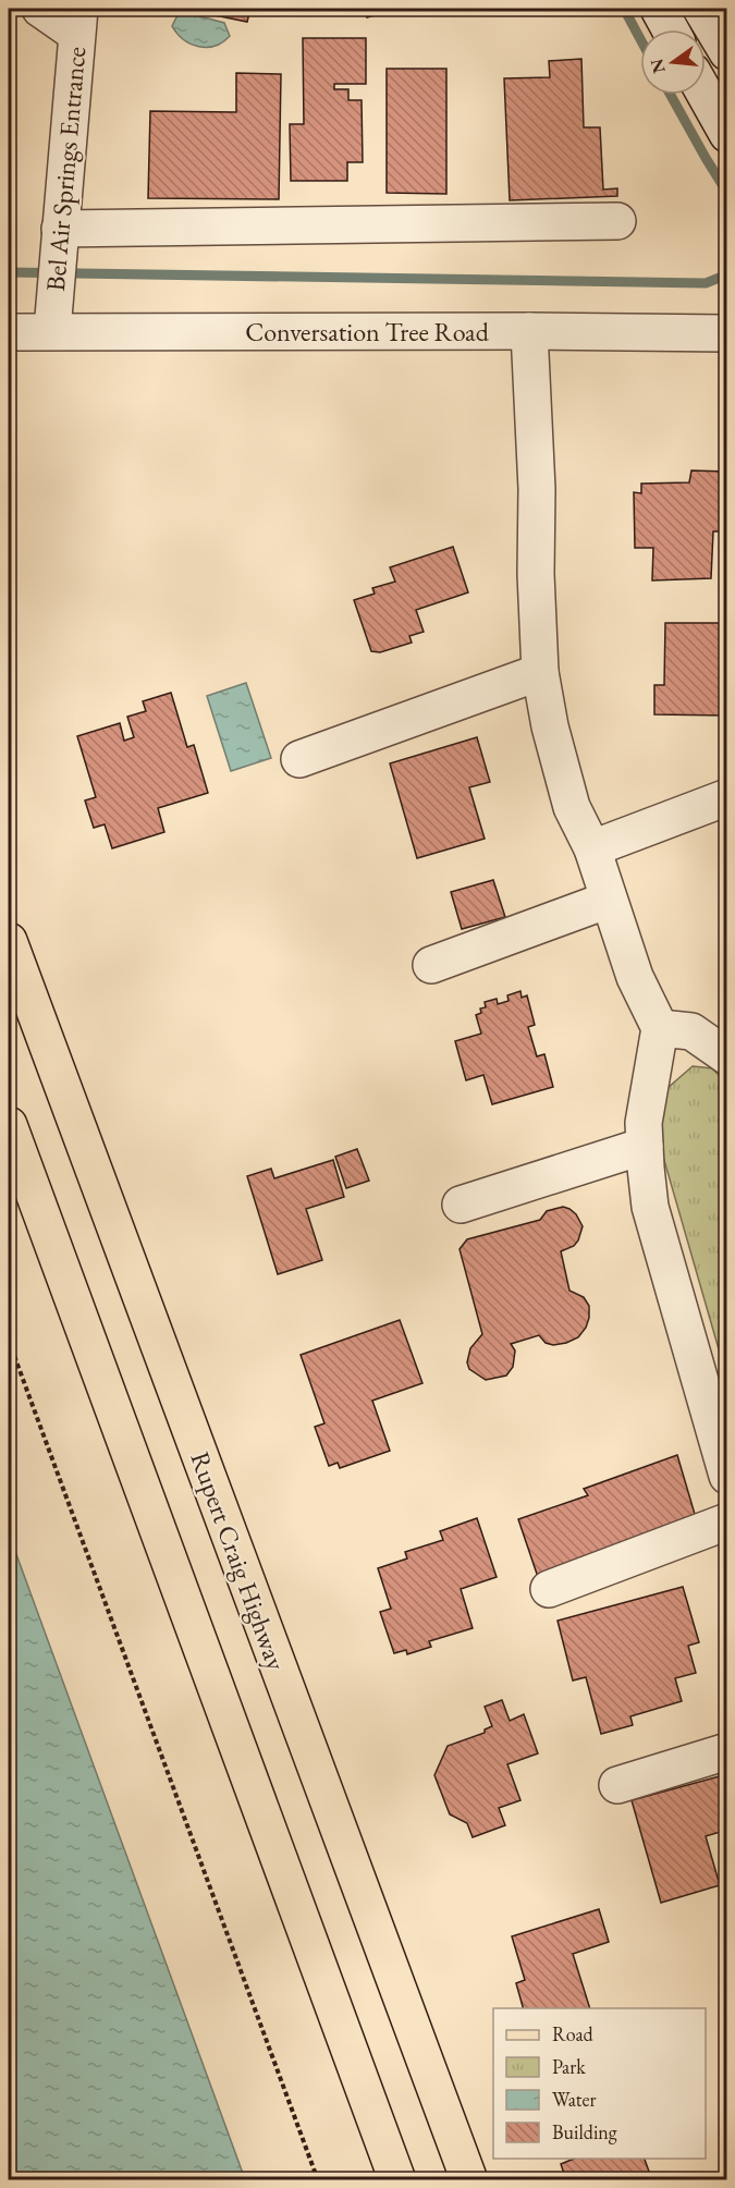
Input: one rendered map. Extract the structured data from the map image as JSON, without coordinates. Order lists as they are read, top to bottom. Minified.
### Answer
{"streets":{"main road":["Rupert Craig Highway"],"street":["Bel Air Springs Entrance","Conversation Tree Road"]},"crossings":[["Bel Air Springs Entrance","Conversation Tree Road"]],"legend":["Road","Park","Water","Building"],"north":"left"}
